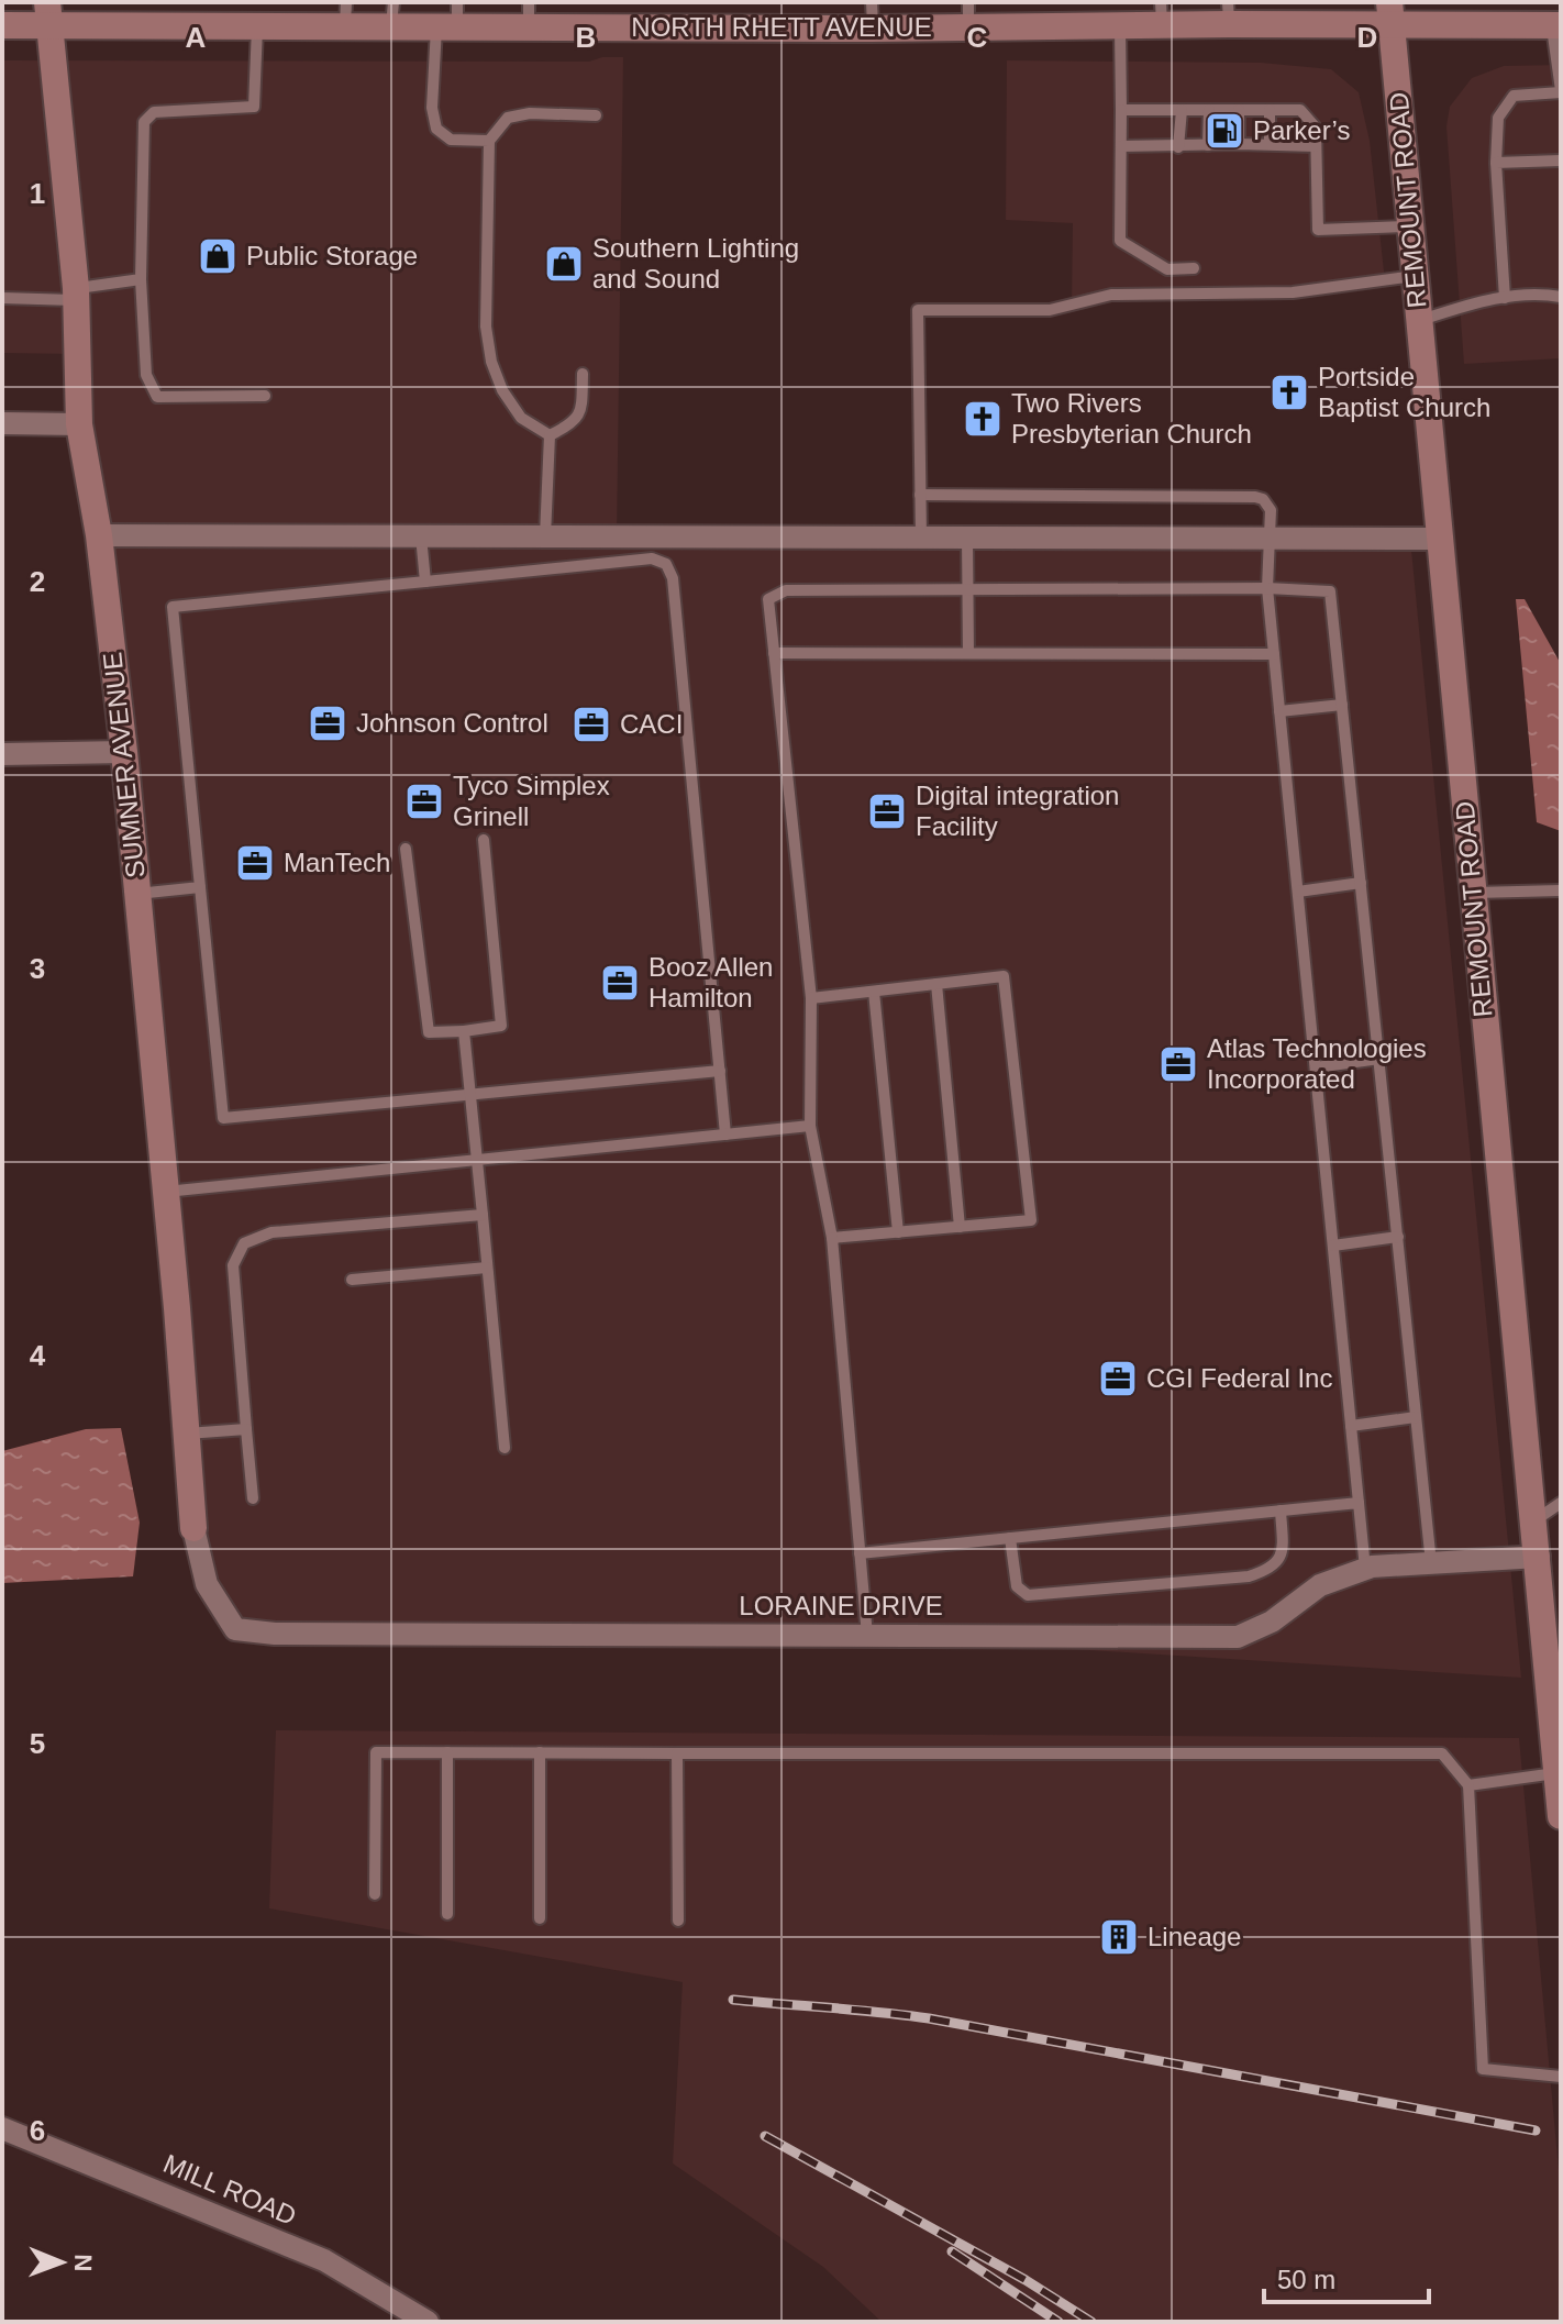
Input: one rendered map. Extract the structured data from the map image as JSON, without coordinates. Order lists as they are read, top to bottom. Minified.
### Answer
{"streets":{"main road":["NORTH RHETT AVENUE","REMOUNT ROAD","SUMNER AVENUE"],"street":["LORAINE DRIVE","MILL ROAD"]},"crossings":[["NORTH RHETT AVENUE","REMOUNT ROAD"],["NORTH RHETT AVENUE","SUMNER AVENUE"],["REMOUNT ROAD","LORAINE DRIVE"],["SUMNER AVENUE","LORAINE DRIVE"]],"places":{"fuel station":["Parker’s"],"shop":["Public Storage","Southern Lighting and Sound"],"church":["Portside Baptist Church","Two Rivers Presbyterian Church"],"office":["Johnson Control","CACI","Tyco Simplex Grinell","Digital integration Facility","ManTech","Booz Allen Hamilton","Atlas Technologies Incorporated","CGI Federal Inc"],"building":["Lineage"]},"scale_bar":"50 m","north":"right","grid":{"columns":["A","B","C","D"],"rows":["1","2","3","4","5","6"]}}
